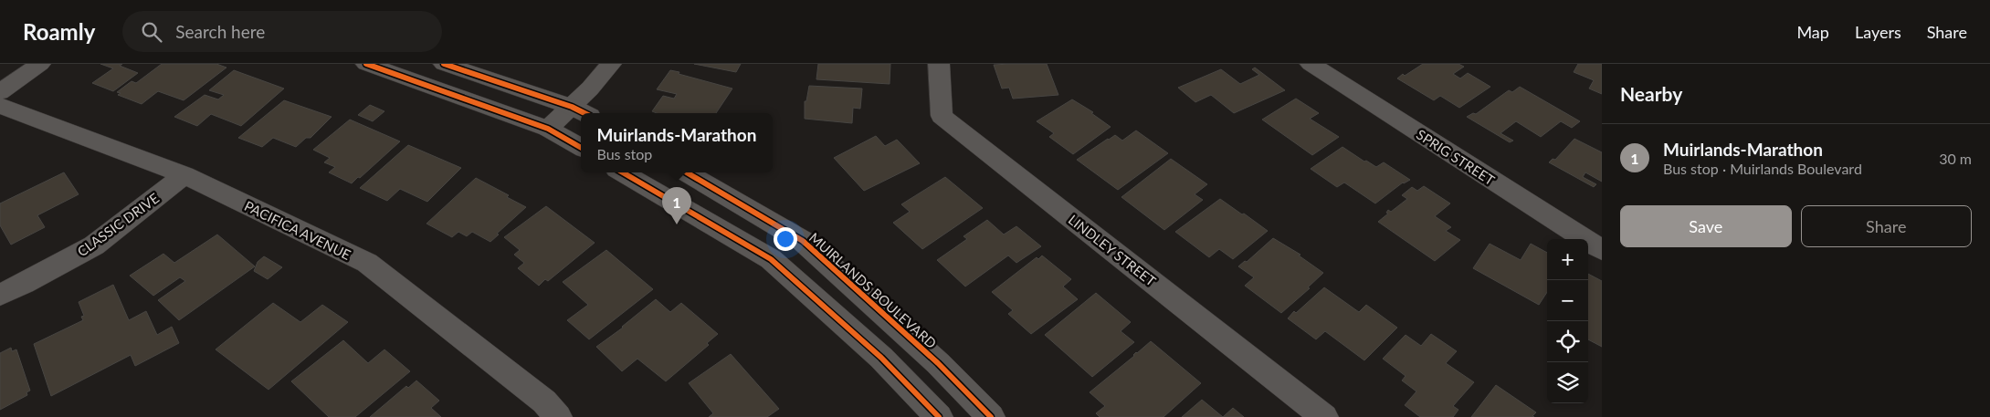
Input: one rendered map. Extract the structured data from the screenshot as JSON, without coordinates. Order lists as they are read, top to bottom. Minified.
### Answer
{"streets":{"street":["SPRIG STREET","CLASSIC DRIVE","PACIFICA AVENUE","LINDLEY STREET","MUIRLANDS BOULEVARD"]},"crossings":[["CLASSIC DRIVE","PACIFICA AVENUE"]],"page":{"header":"Roamly","search":"Search here","nav":["Map","Layers","Share"],"heading":"Nearby","popup":["Muirlands-Marathon","Bus stop"],"list":[{"mark":"1","name":"Muirlands-Marathon","note":"Bus stop · Muirlands Boulevard","value":"30 m"}],"pins":"1","buttons":["Save","Share"],"map_buttons":["+","−"]}}
